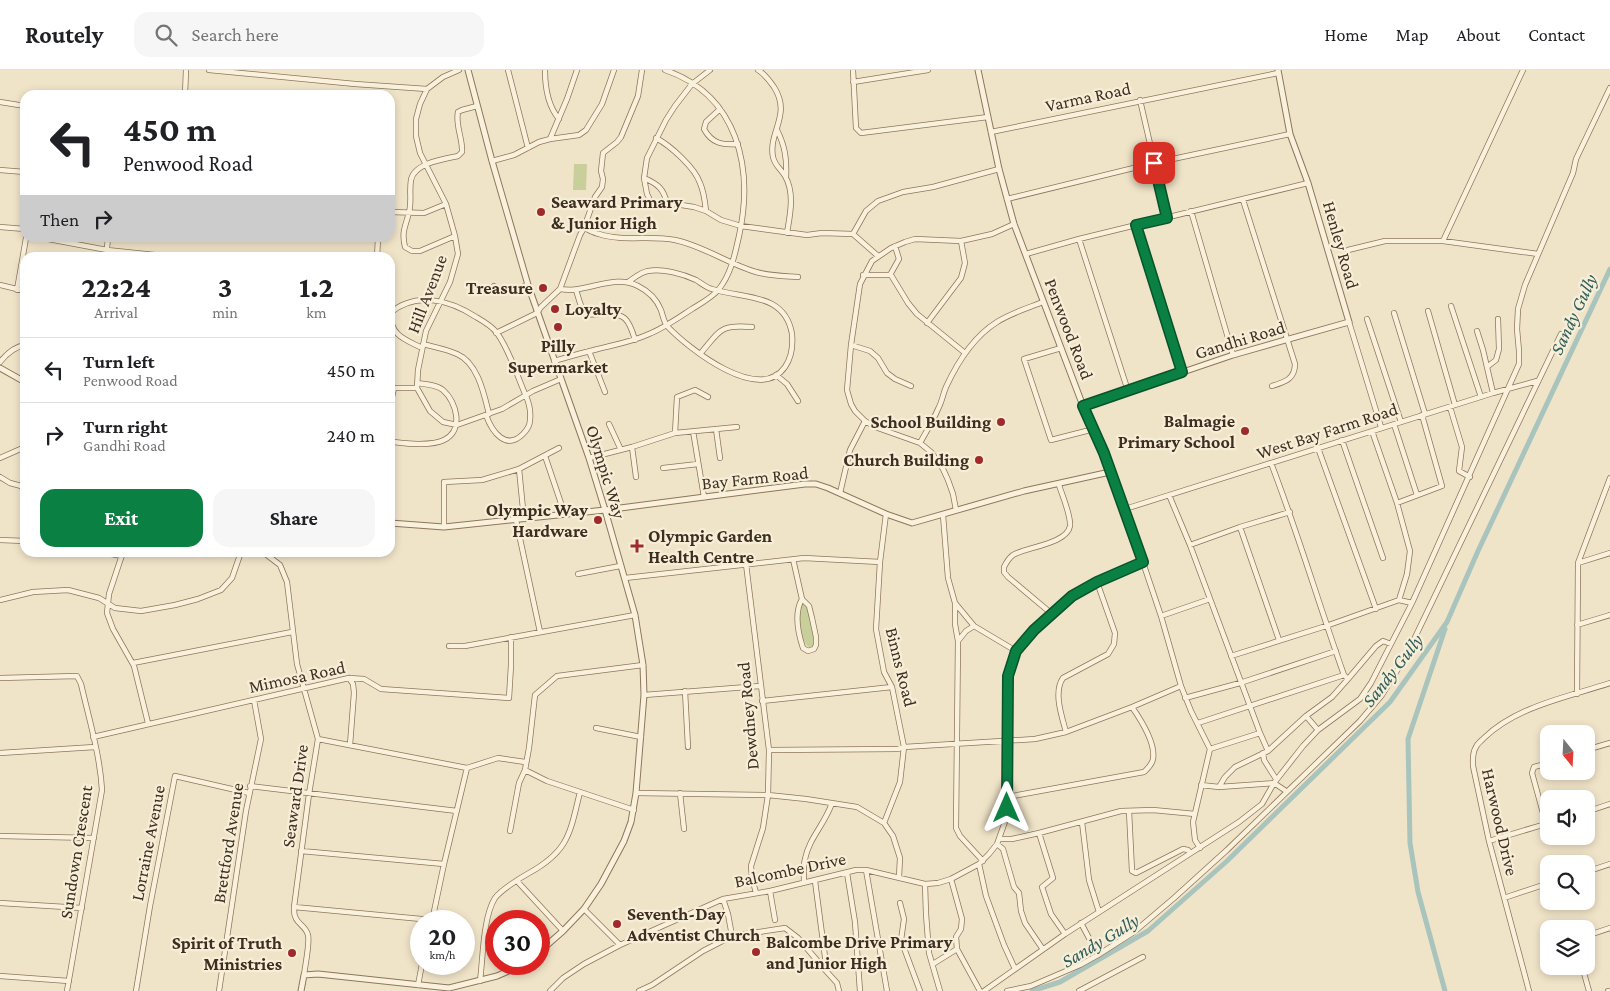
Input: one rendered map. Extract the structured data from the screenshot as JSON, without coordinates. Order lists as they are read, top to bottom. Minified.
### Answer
{"streets":{"street":["Varma Road","Henley Road","Hill Avenue","Penwood Road","Gandhi Road","West Bay Farm Road","Olympic Way","Bay Farm Road","Binns Road","Mimosa Road","Dewdney Road","Seaward Drive","Harwood Drive","Lorraine Avenue","Brettford Avenue","Sundown Crescent","Balcombe Drive"]},"crossings":[["Varma Road","Henley Road"],["Varma Road","Penwood Road"],["Henley Road","Gandhi Road"],["Henley Road","West Bay Farm Road"],["Penwood Road","Gandhi Road"],["Penwood Road","West Bay Farm Road"],["Penwood Road","Bay Farm Road"],["Penwood Road","Balcombe Drive"],["Olympic Way","Bay Farm Road"],["Bay Farm Road","Binns Road"],["Mimosa Road","Seaward Drive"],["Mimosa Road","Brettford Avenue"],["Mimosa Road","Sundown Crescent"],["Dewdney Road","Balcombe Drive"],["Lorraine Avenue","Brettford Avenue"]],"water":["Sandy Gully"],"places":{"other":["Seaward Primary & Junior High","Treasure","Loyalty","Pilly Supermarket","School Building","Balmagie Primary School","Church Building","Olympic Way Hardware","Seventh-Day Adventist Church","Balcombe Drive Primary and Junior High","Spirit of Truth Ministries"],"health":["Olympic Garden Health Centre"]},"north":"bottom","page":{"header":"Routely","search":"Search here","nav":["Home","Map","About","Contact"],"turn":["450 m","Penwood Road"],"then":"Then","eta":["22:24","Arrival","3","min","1.2","km"],"list":[{"name":"Turn left","note":"Penwood Road","value":"450 m"},{"name":"Turn right","note":"Gandhi Road","value":"240 m"}],"buttons":["Exit","Share"],"speed":"20 km/h","limit":"30"}}
